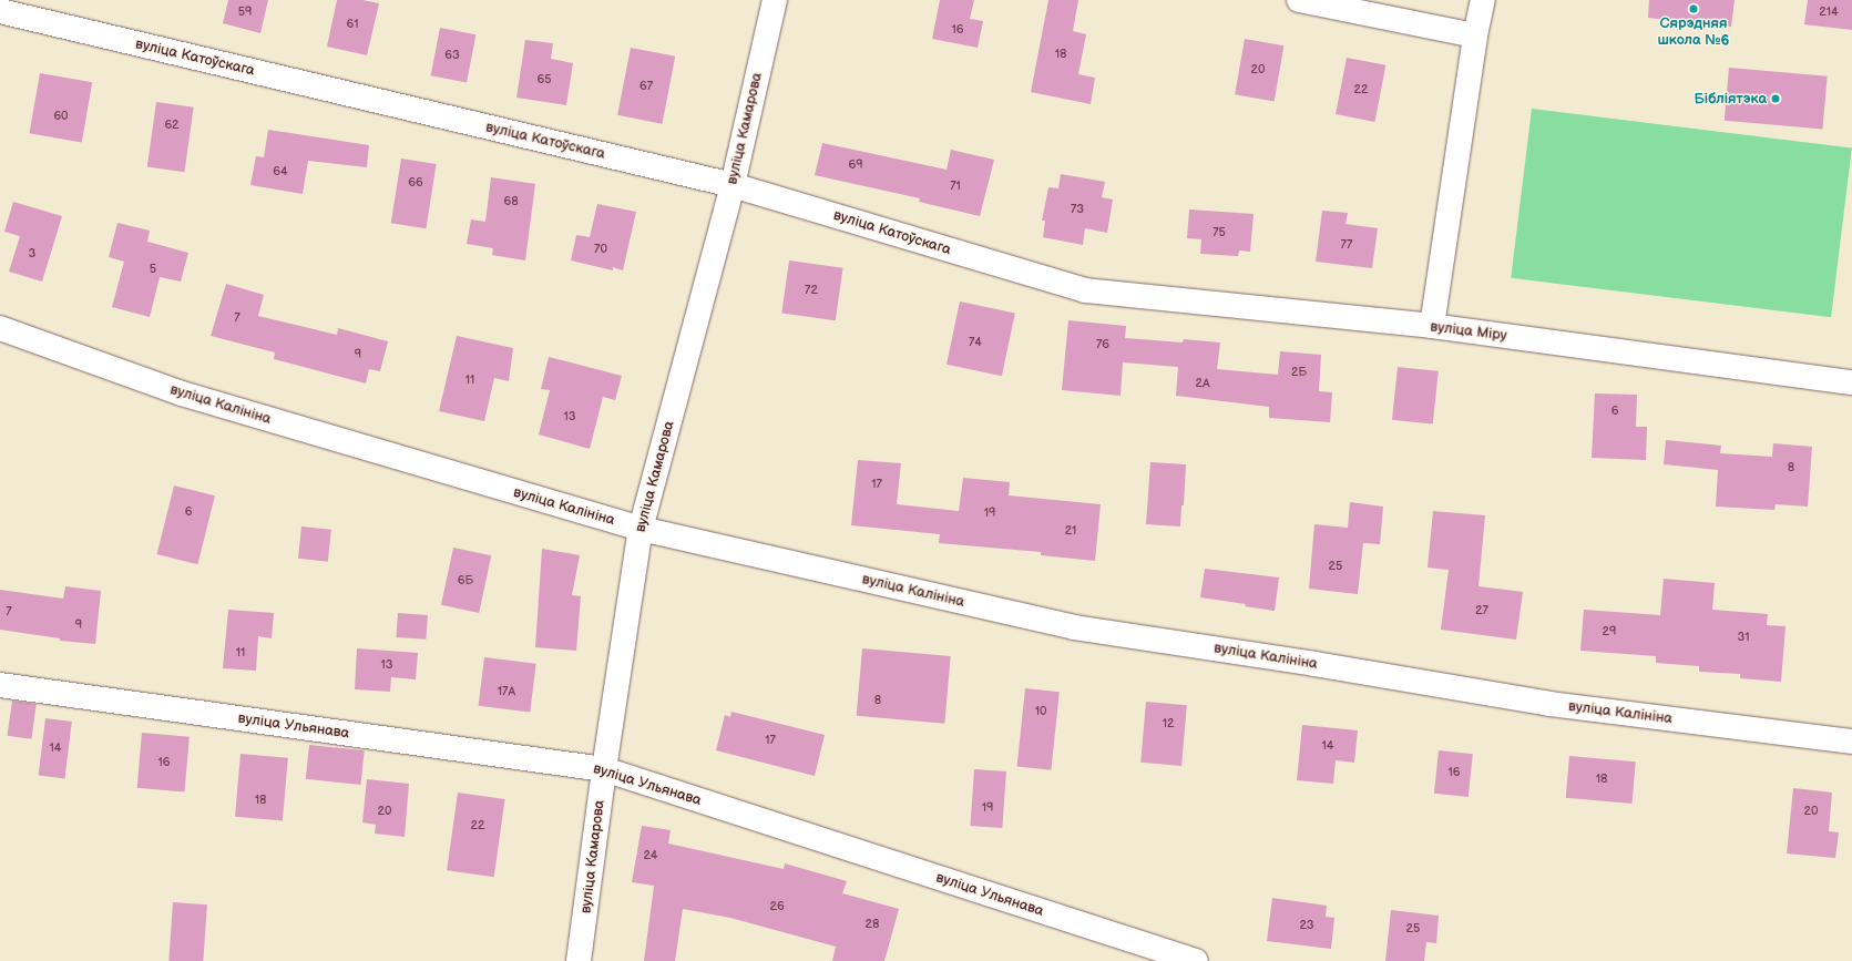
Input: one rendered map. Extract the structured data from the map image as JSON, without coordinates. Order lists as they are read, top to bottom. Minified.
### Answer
{"streets":{"street":["вуліца Катоўскага","вуліца Камарова","вуліца Міру","вуліца Калініна","вуліца Ульянава"]},"crossings":[["вуліца Катоўскага","вуліца Камарова"],["вуліца Катоўскага","вуліца Міру"],["вуліца Камарова","вуліца Калініна"],["вуліца Камарова","вуліца Ульянава"]],"places":["Сярэдняя школа №6","Бібліятэка"],"house_numbers":["59","214","61","16","18","63","20","65","67","22","60","62","69","64","66","71","68","73","75","77","70","3","5","72","7","74","76","9","2Б","11","2А","6","13","8","17","6","19","21","25","6Б","27","7","9","29","31","11","13","17А","8","10","12","17","14","14","16","16","18","18","19","20","20","22","24","26","28","23","25"]}
